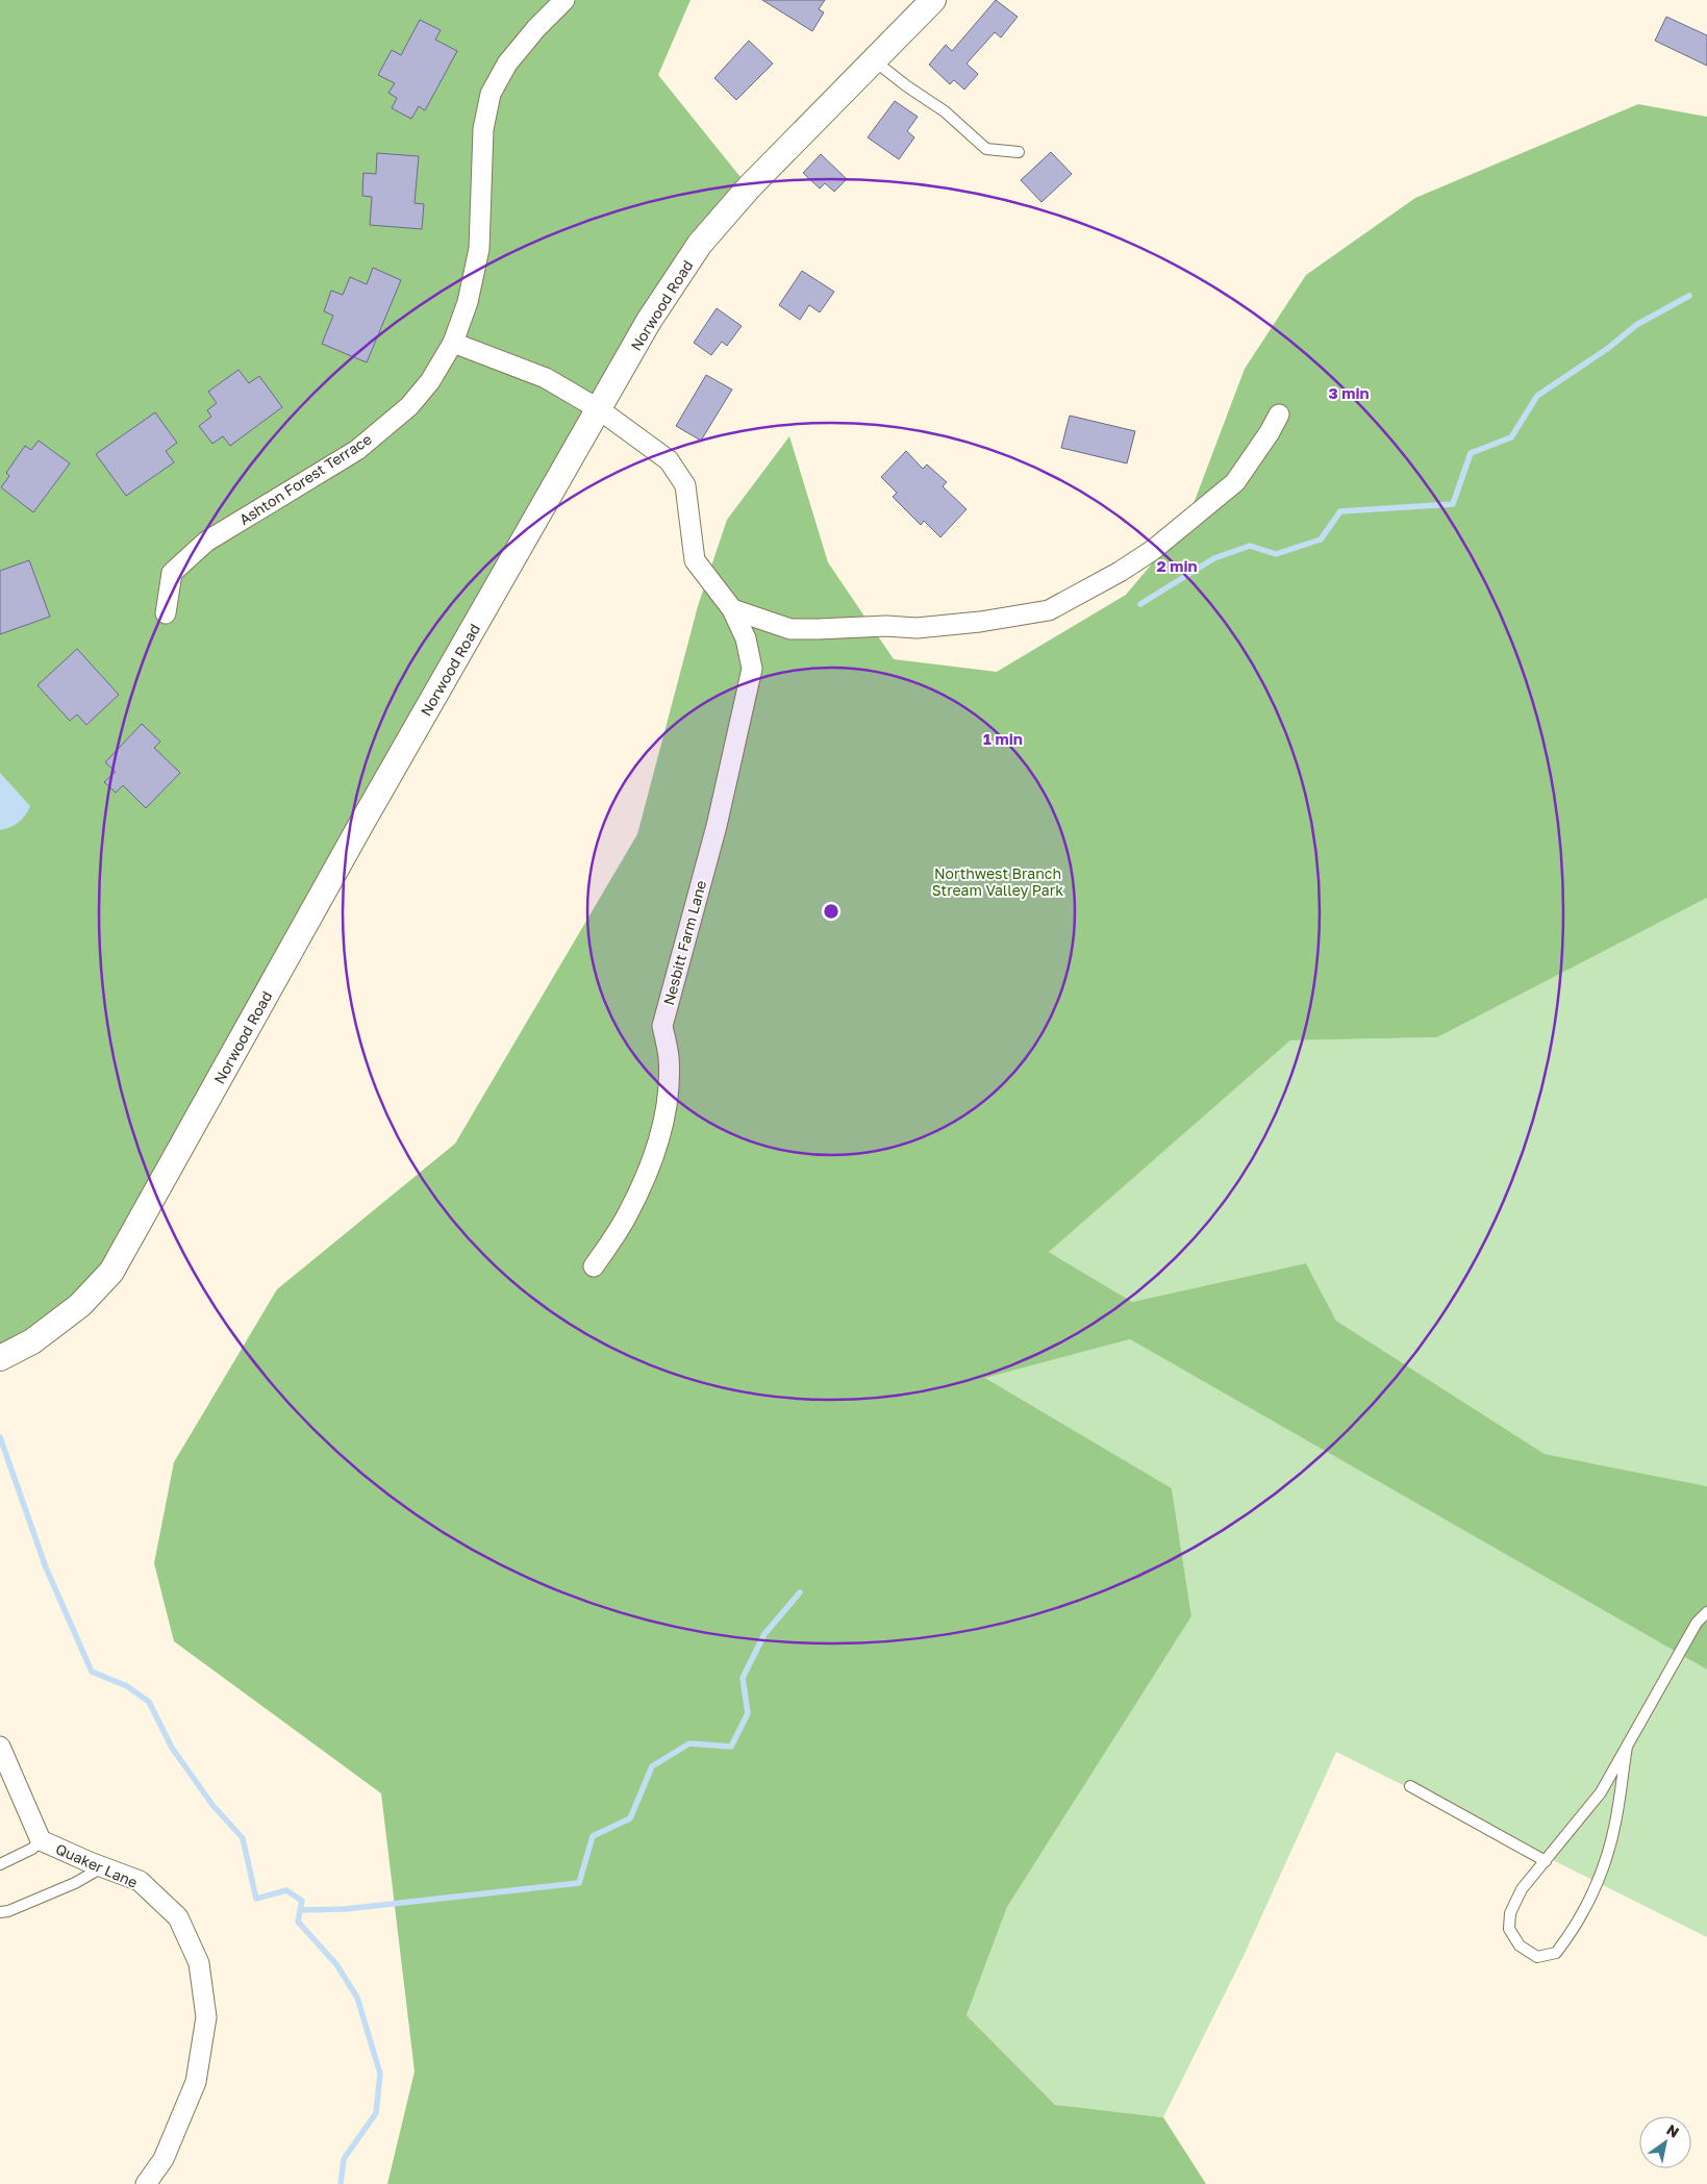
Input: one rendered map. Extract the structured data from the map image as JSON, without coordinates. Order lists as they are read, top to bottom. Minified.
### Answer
{"streets":{"street":["Norwood Road","Ashton Forest Terrace","Nesbitt Farm Lane","Quaker Lane"]},"crossings":[["Norwood Road","Nesbitt Farm Lane"]],"parks":["Northwest Branch Stream Valley Park"],"north":"top right","rings":["3 min","2 min","1 min"]}
